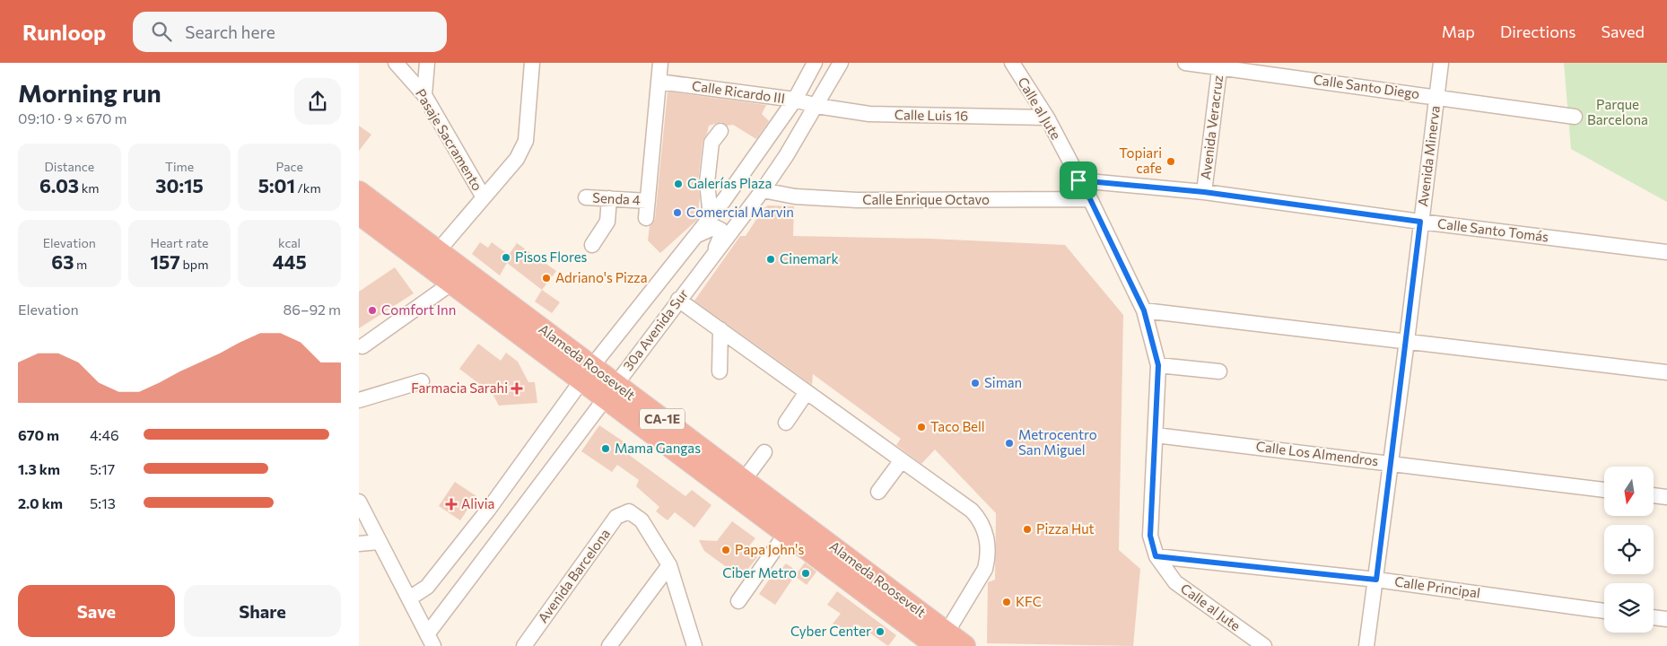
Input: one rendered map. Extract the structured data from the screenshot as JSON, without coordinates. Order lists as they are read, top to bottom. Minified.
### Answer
{"streets":{"highway":["Alameda Roosevelt","CA-1E"],"street":["Calle Santo Diego","Calle Ricardo III","Calle al Jute","Calle Luis 16","Avenida Veracruz","Pasaje Sacramento","Avenida Minerva","Senda 4","Calle Enrique Octavo","Calle Santo Tomás","30a Avenida Sur","Calle Los Almendros","Avenida Barcelona","Calle Principal"]},"crossings":[["Calle Santo Diego","Avenida Veracruz"],["Calle Santo Diego","Avenida Minerva"],["Calle Ricardo III","Calle Luis 16"],["Calle Ricardo III","30a Avenida Sur"],["Calle al Jute","Calle Luis 16"],["Calle al Jute","Calle Enrique Octavo"],["Calle al Jute","Calle Santo Tomás"],["Calle al Jute","Calle Los Almendros"],["Calle al Jute","Calle Principal"],["Calle Luis 16","30a Avenida Sur"],["Avenida Veracruz","Calle Santo Tomás"],["Avenida Minerva","Calle Santo Tomás"],["Avenida Minerva","Calle Los Almendros"],["Avenida Minerva","Calle Principal"],["Calle Enrique Octavo","30a Avenida Sur"],["30a Avenida Sur","Alameda Roosevelt"]],"parks":["Parque Barcelona"],"places":{"other":["Topiari cafe","Galerías Plaza","Comercial Marvin","Pisos Flores","Cinemark","Adriano's Pizza","Comfort Inn","Siman","Taco Bell","Metrocentro San Miguel","Mama Gangas","Pizza Hut","Papa John's","Ciber Metro","KFC","Cyber Center"],"health":["Farmacia Sarahi","Alivia"]},"north":"bottom","page":{"header":"Runloop","search":"Search here","nav":["Map","Directions","Saved"],"heading":["Morning run","09:10 · 9 × 670 m"],"stats":[["Distance","6.03 km"],["Time","30:15"],["Pace","5:01 /km"],["Elevation","63 m"],["Heart rate","157 bpm"],["kcal","445"]],"chart":["Elevation","86–92 m"],"list":[{"name":"670 m","note":"4:46"},{"name":"1.3 km","note":"5:17"},{"name":"2.0 km","note":"5:13"}],"buttons":["Save","Share"]}}
